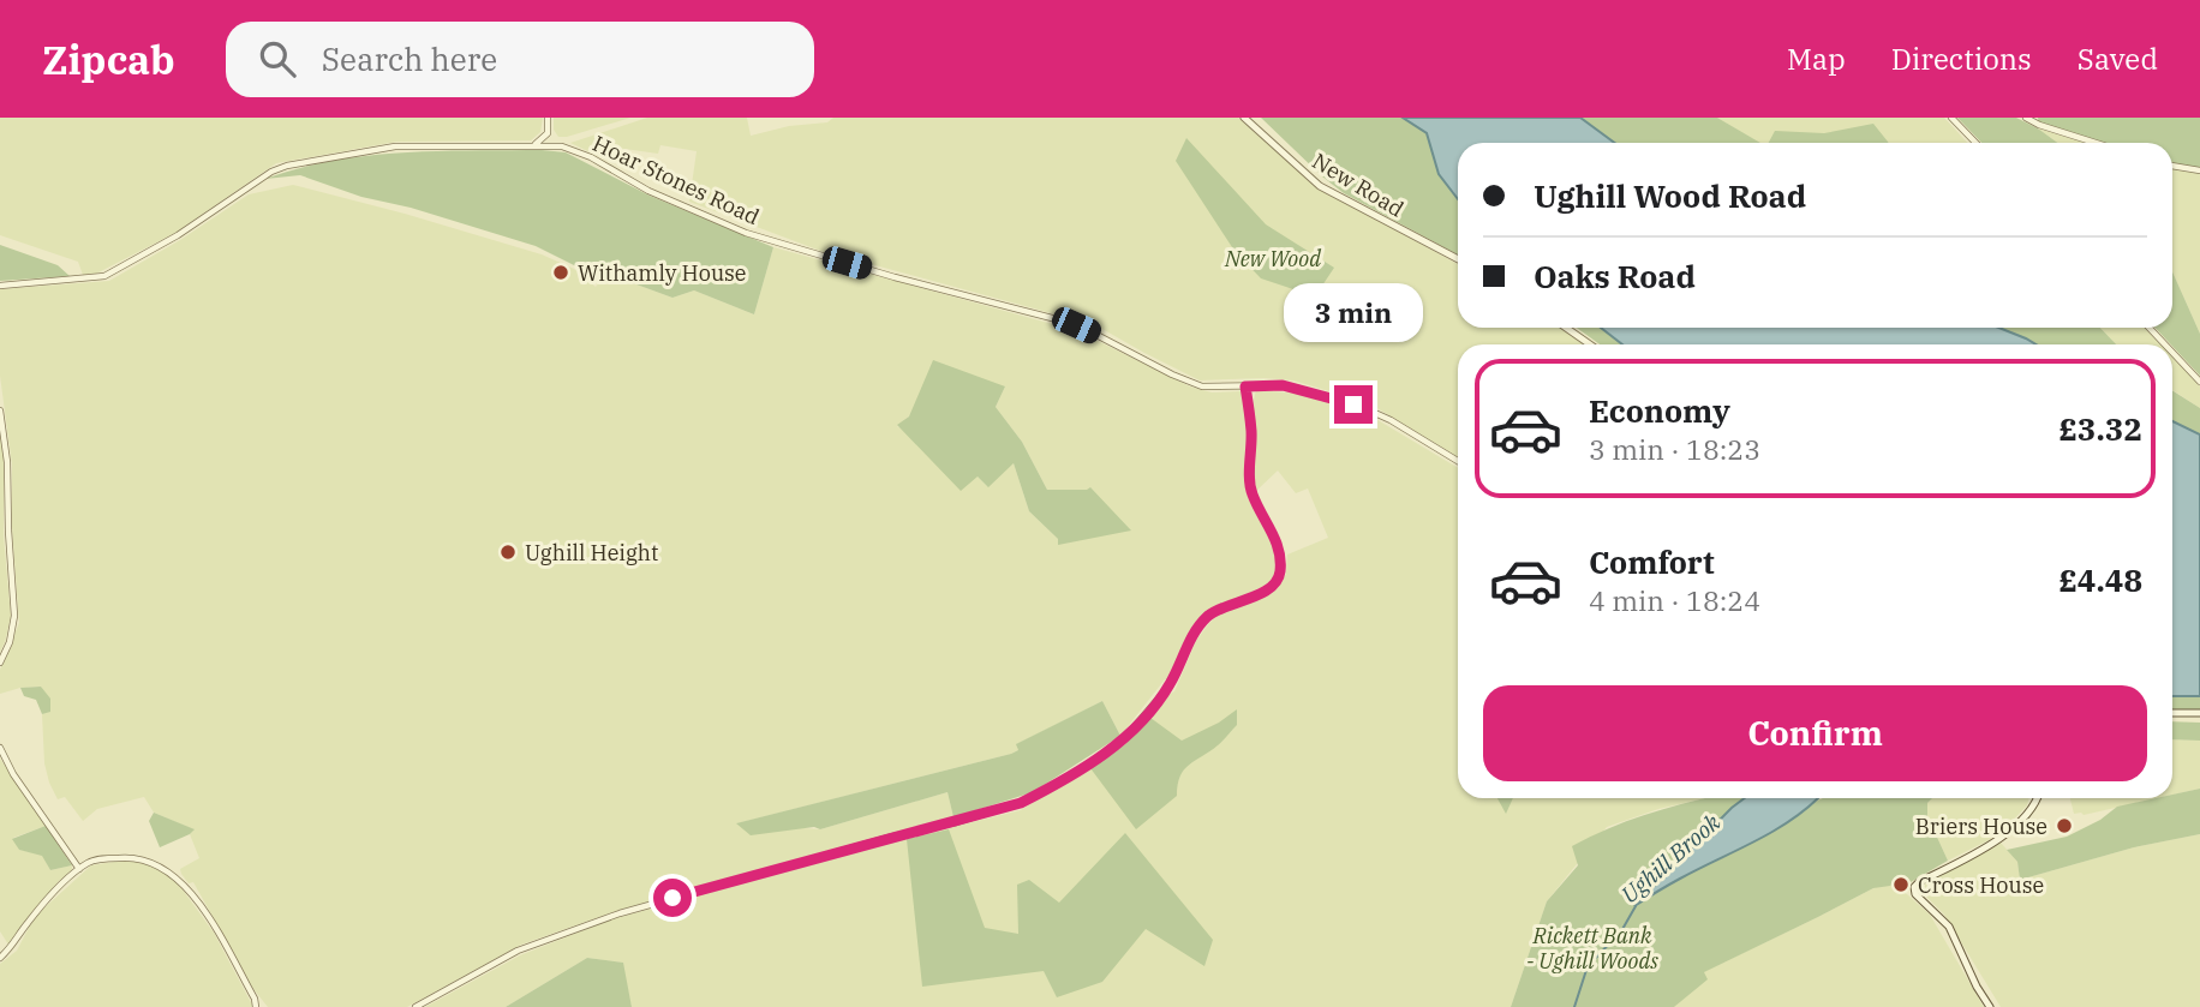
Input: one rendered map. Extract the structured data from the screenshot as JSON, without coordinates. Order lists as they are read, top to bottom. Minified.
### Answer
{"streets":{"street":["Hoar Stones Road","New Road"]},"water":["Ughill Brook"],"parks":["New Wood","Rickett Bank - Ughill Woods"],"places":["Withamly House","Ughill Height","Briers House","Cross House"],"page":{"header":"Zipcab","search":"Search here","nav":["Map","Directions","Saved"],"banner":["Ughill Wood Road","Oaks Road"],"bubble":"3 min","list":[{"name":"Economy","note":"3 min · 18:23","value":"£3.32"},{"name":"Comfort","note":"4 min · 18:24","value":"£4.48"}],"buttons":"Confirm"}}
